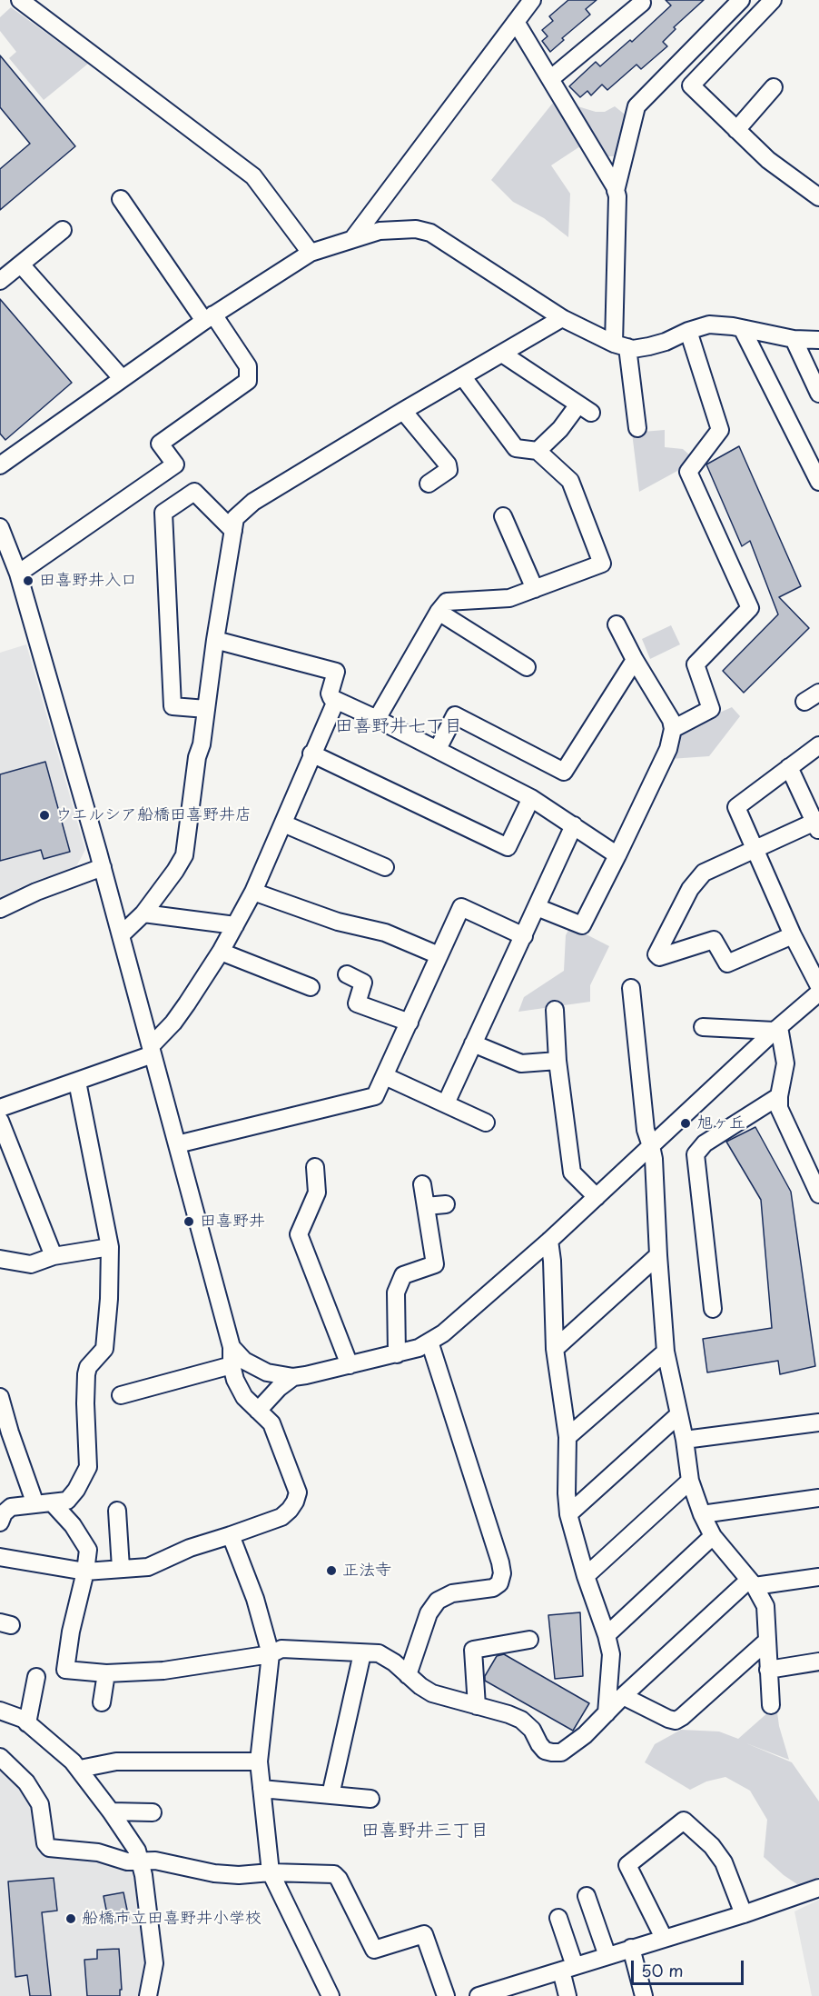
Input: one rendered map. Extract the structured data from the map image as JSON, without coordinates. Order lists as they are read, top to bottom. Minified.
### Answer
{"districts":["田喜野井七丁目","田喜野井三丁目"],"places":["田喜野井入口","ウエルシア船橋田喜野井店","旭ヶ丘","田喜野井","正法寺","船橋市立田喜野井小学校"],"scale_bar":"50 m"}
